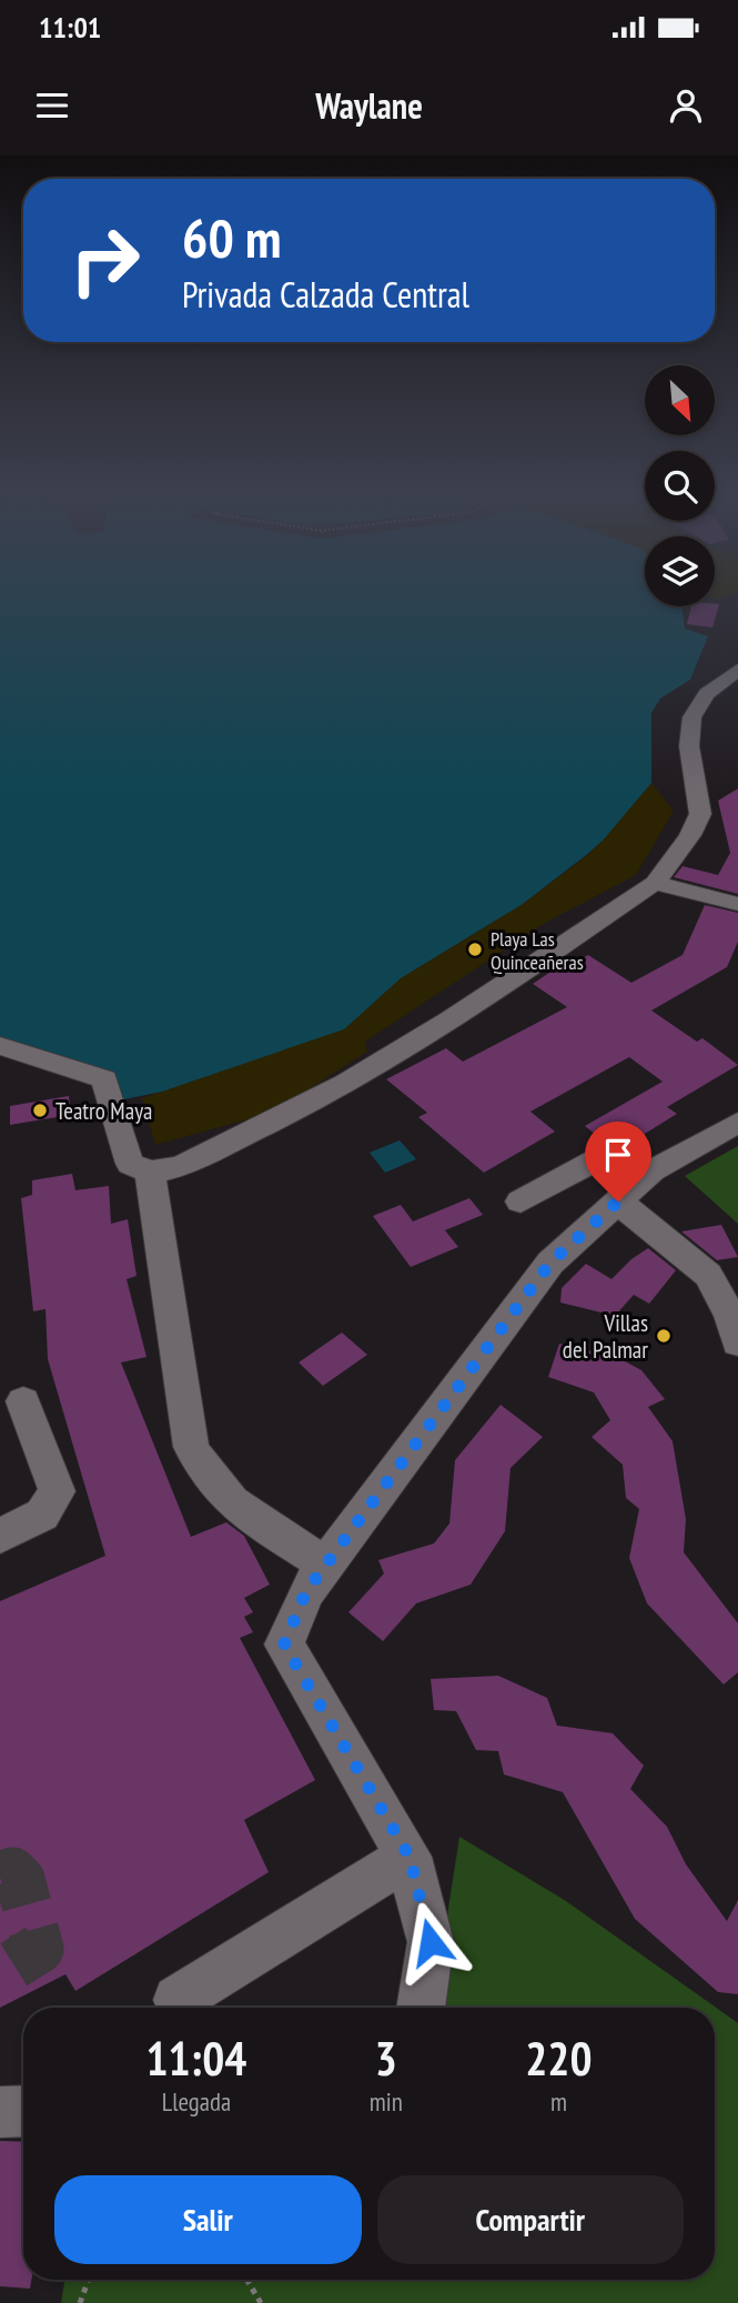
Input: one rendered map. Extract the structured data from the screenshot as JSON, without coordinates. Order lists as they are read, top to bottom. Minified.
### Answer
{"places":["Playa Las Quinceañeras","Teatro Maya","Villas del Palmar"],"north":"bottom right","page":{"status":"11:01","header":"Waylane","turn":["60 m","Privada Calzada Central"],"eta":["11:04","Llegada","3","min","220","m"],"buttons":["Salir","Compartir"]}}
